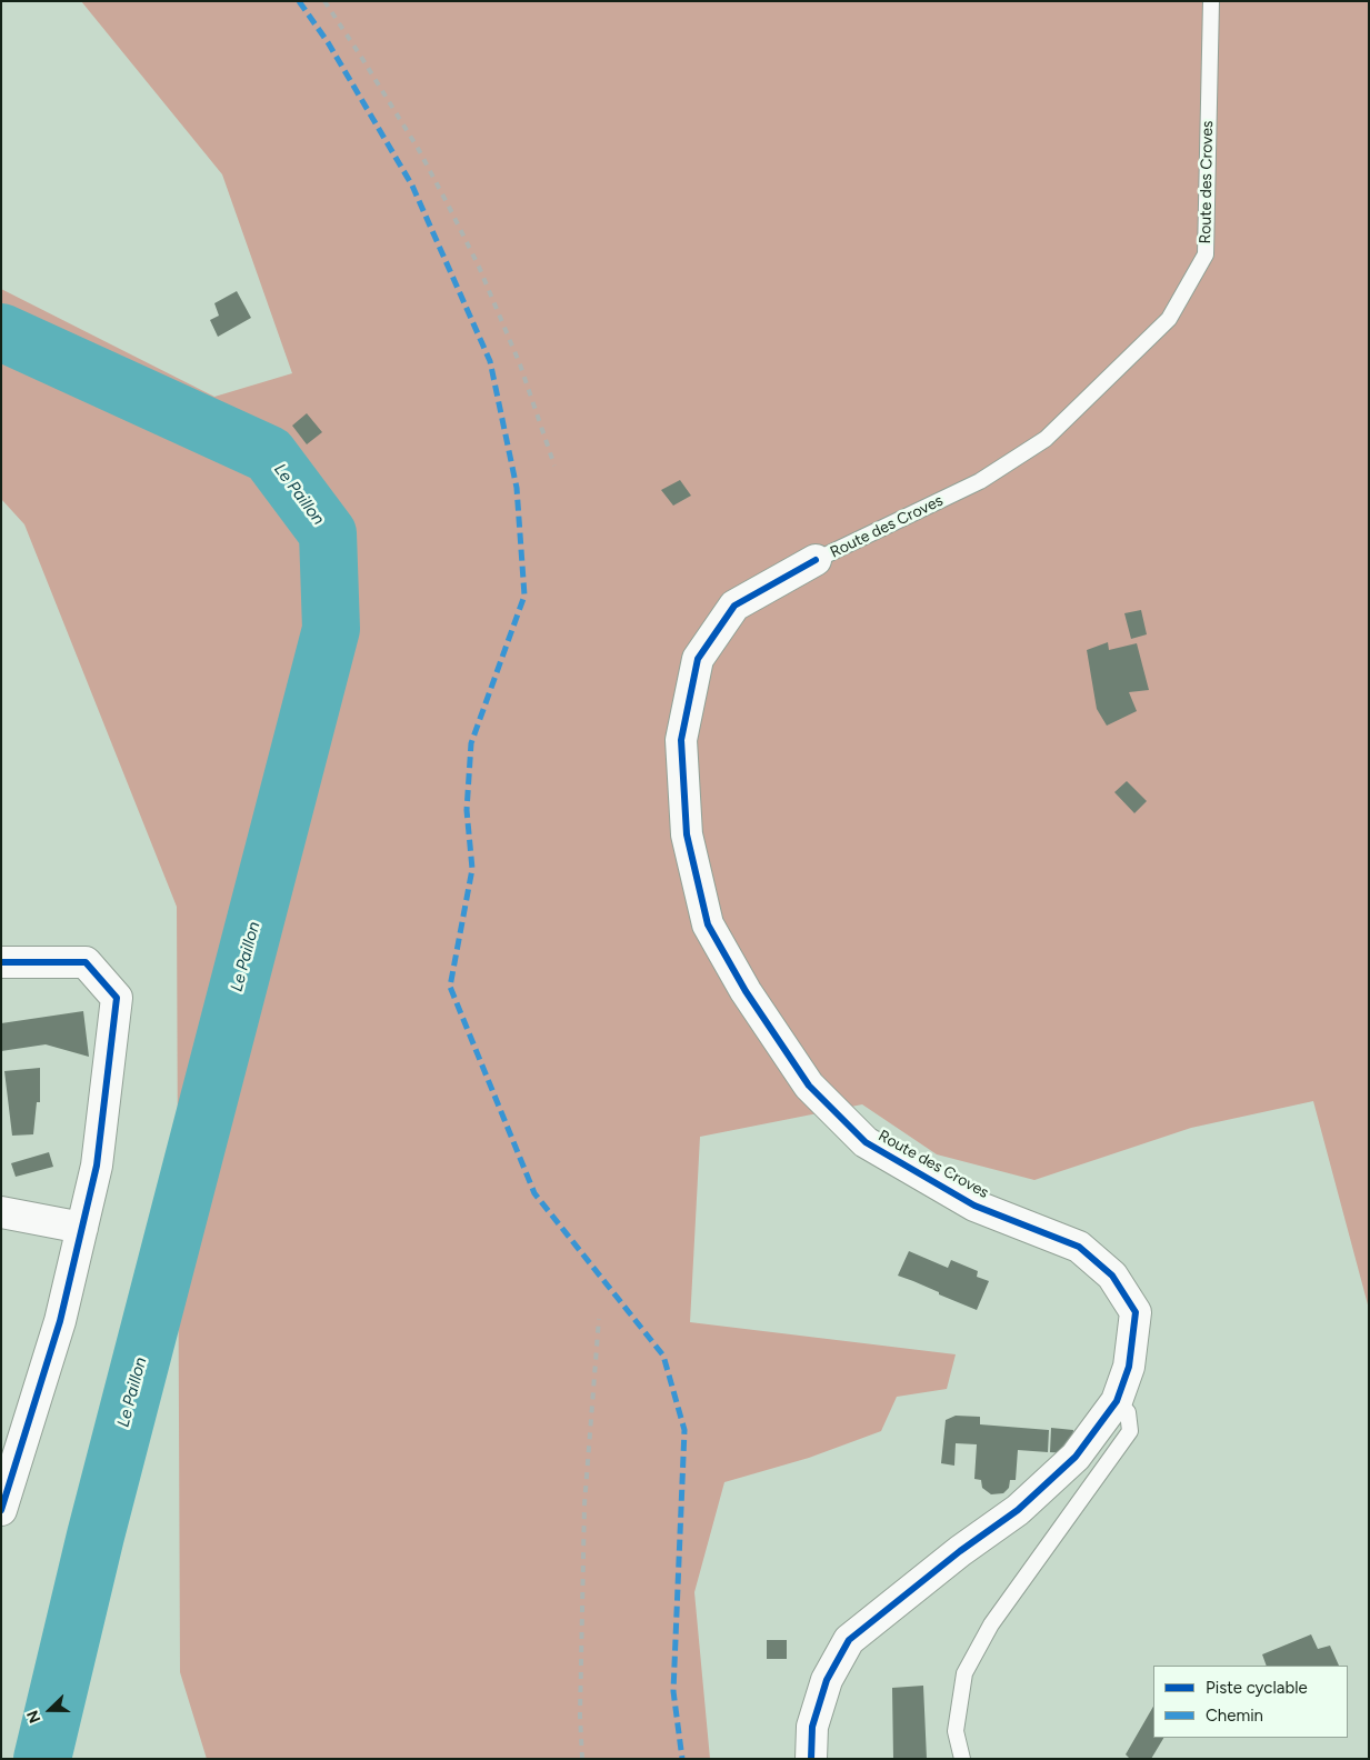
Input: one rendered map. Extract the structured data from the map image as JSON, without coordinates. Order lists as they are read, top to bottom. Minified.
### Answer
{"streets":{"street":["Route des Croves"]},"water":["Le Paillon"],"legend":["Piste cyclable","Chemin"],"north":"left"}
